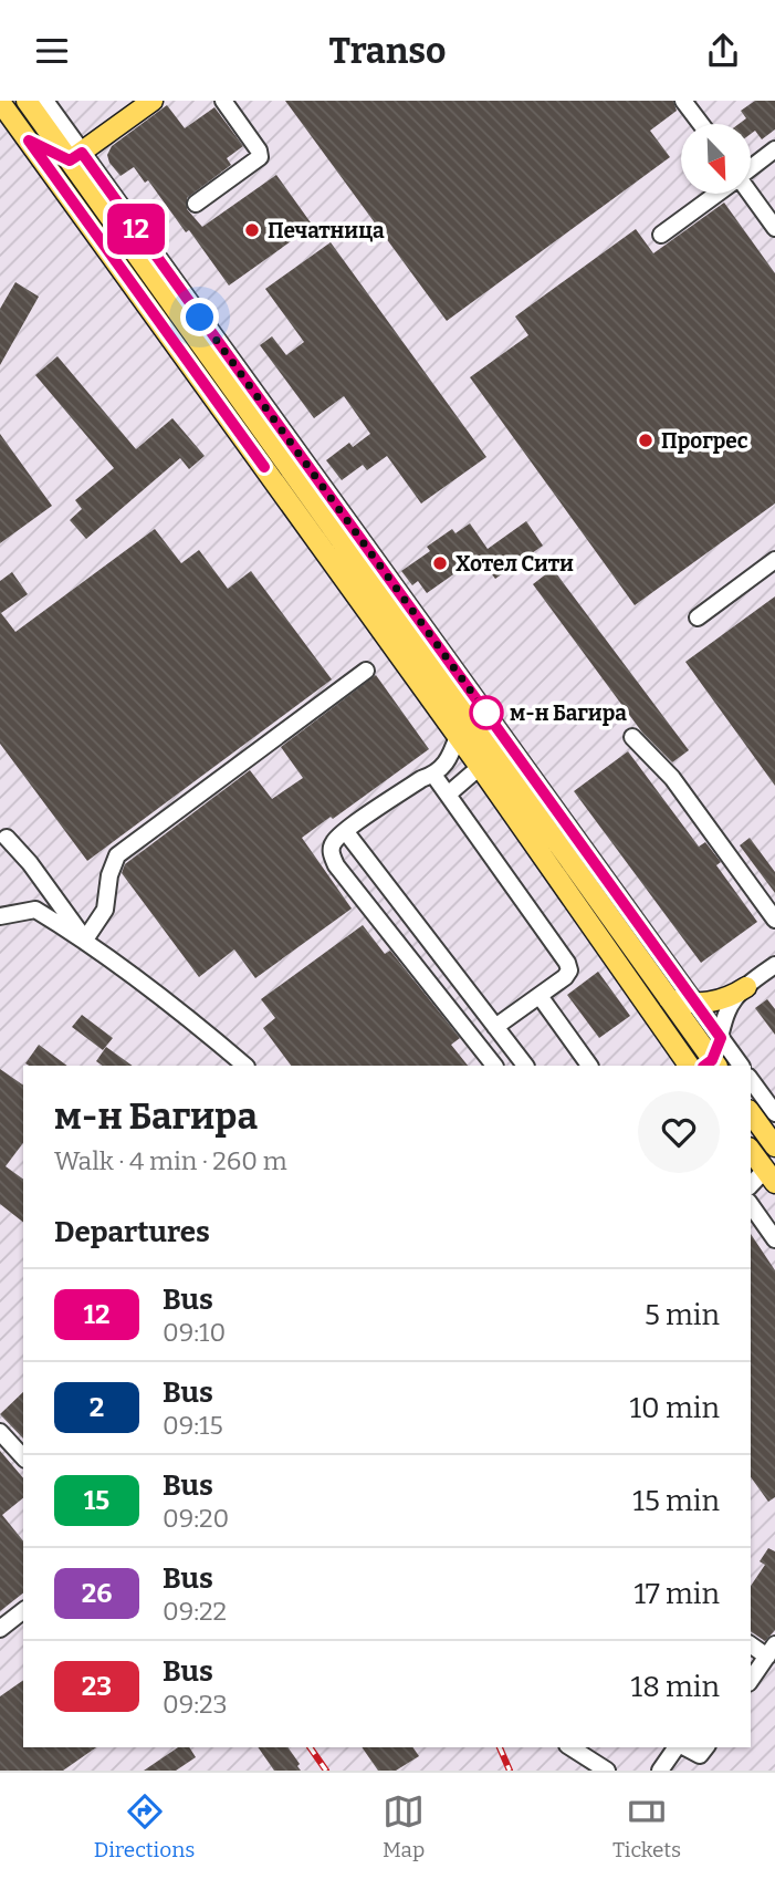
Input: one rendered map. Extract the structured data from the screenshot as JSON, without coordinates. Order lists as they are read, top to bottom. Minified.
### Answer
{"places":["Печатница","Прогрес","Хотел Сити","м-н Багира"],"lines":["bus line 12"],"north":"bottom right","page":{"header":"Transo","on_map":"12","heading":[["м-н Багира","Walk · 4 min · 260 m"],"Departures"],"list":[{"mark":"12","name":"Bus","note":"09:10","value":"5 min"},{"mark":"2","name":"Bus","note":"09:15","value":"10 min"},{"mark":"15","name":"Bus","note":"09:20","value":"15 min"},{"mark":"26","name":"Bus","note":"09:22","value":"17 min"},{"mark":"23","name":"Bus","note":"09:23","value":"18 min"}],"tabs":["Directions","Map","Tickets"]}}
